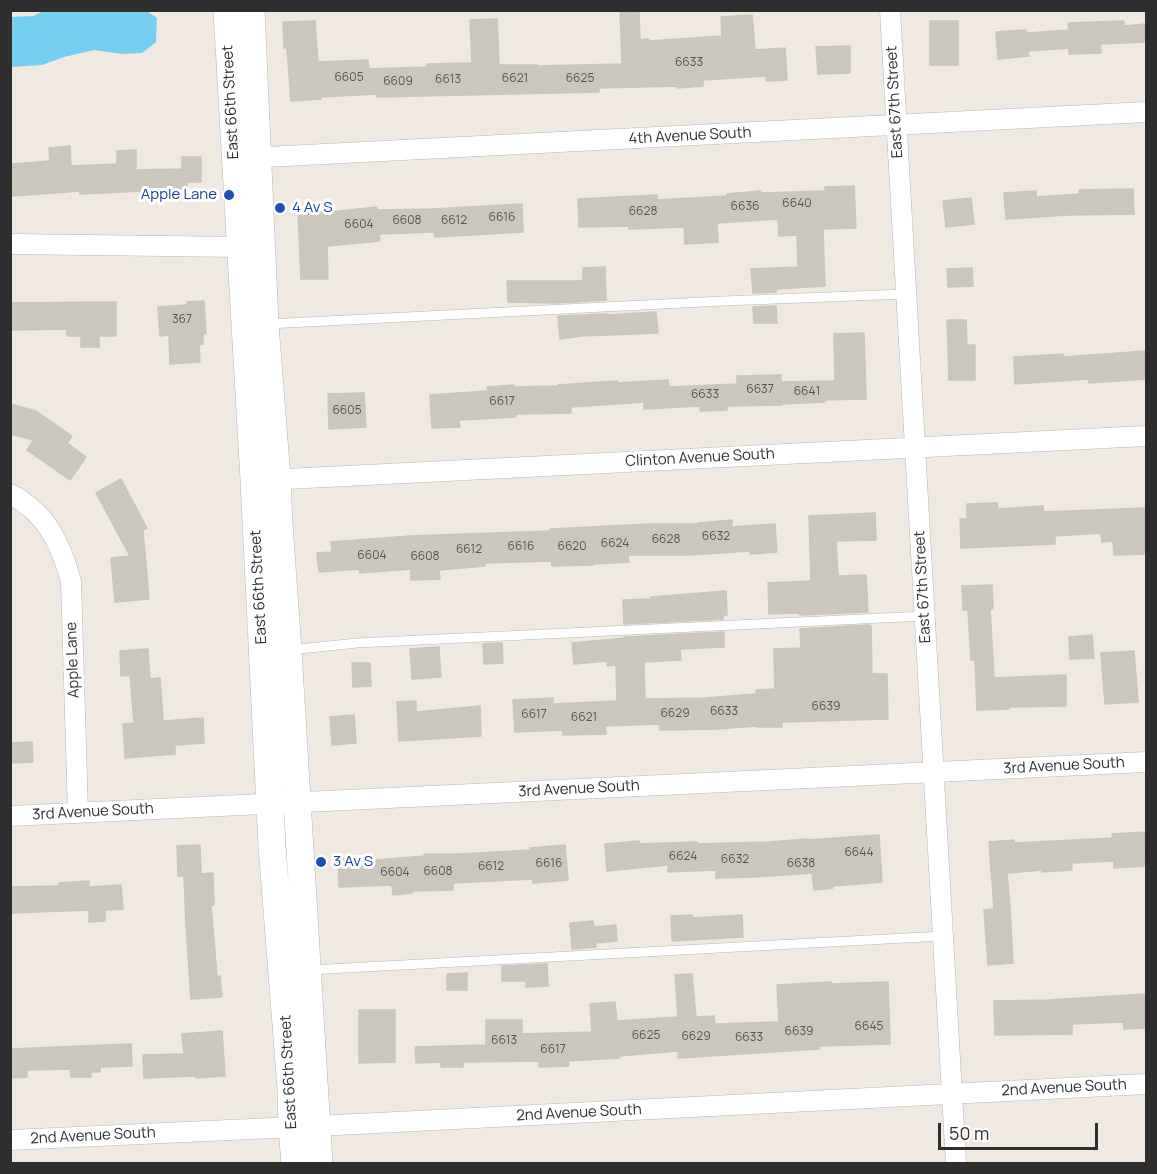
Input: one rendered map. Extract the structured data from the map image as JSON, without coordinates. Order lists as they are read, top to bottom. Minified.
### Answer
{"streets":{"main road":["East 66th Street"],"street":["East 67th Street","4th Avenue South","Clinton Avenue South","Apple Lane","3rd Avenue South","2nd Avenue South"]},"crossings":[["East 66th Street","4th Avenue South"],["East 66th Street","Clinton Avenue South"],["East 66th Street","3rd Avenue South"],["East 66th Street","2nd Avenue South"],["East 67th Street","4th Avenue South"],["East 67th Street","Clinton Avenue South"],["East 67th Street","3rd Avenue South"],["East 67th Street","2nd Avenue South"],["Apple Lane","3rd Avenue South"]],"places":["Apple Lane","4 Av S","3 Av S"],"house_numbers":["6633","6605","6621","6625","6613","6609","6640","6636","6628","6616","6608","6612","6604","367","6637","6641","6633","6617","6605","6632","6628","6624","6616","6620","6612","6604","6608","6639","6633","6629","6617","6621","6644","6624","6632","6616","6638","6612","6608","6604","6645","6639","6625","6629","6633","6613","6617"],"scale_bar":"50 m"}
